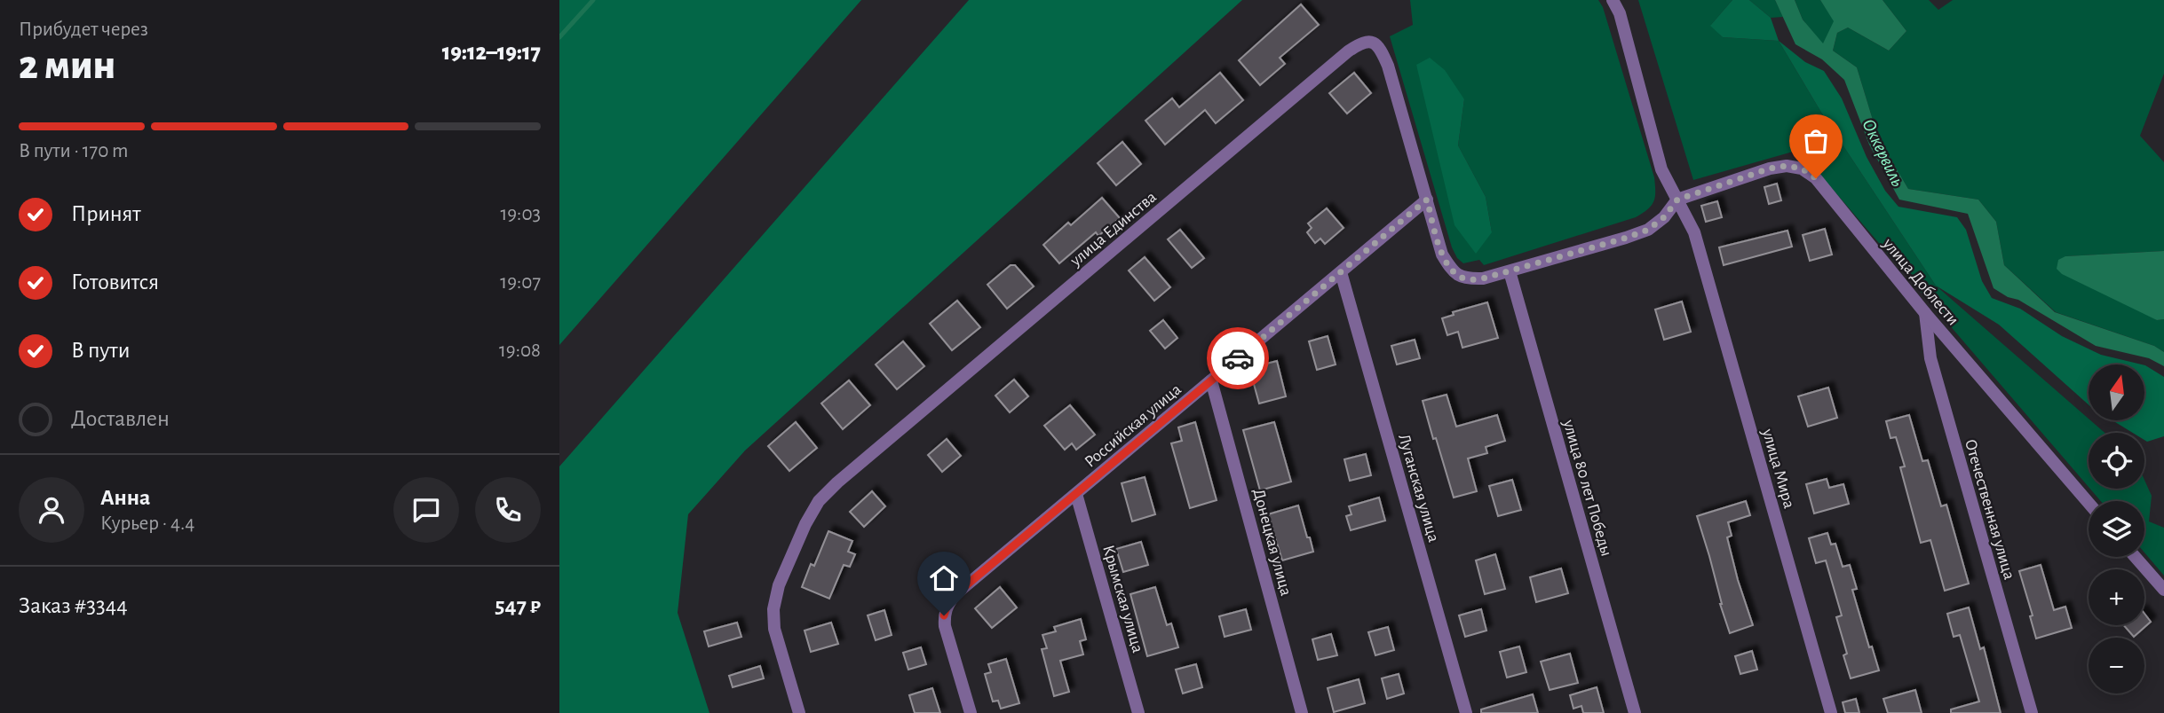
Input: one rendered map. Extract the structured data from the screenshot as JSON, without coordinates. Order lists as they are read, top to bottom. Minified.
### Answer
{"streets":{"street":["улица Единства","улица Доблести","Российская улица","улица Мира","Луганская улица","улица 80 лет Победы","Отечественная улица","Донецкая улица","Крымская улица"]},"crossings":[["улица Единства","улица Доблести"],["улица Единства","Российская улица"],["улица Единства","улица Мира"],["улица Единства","улица 80 лет Победы"],["улица Доблести","улица Мира"],["улица Доблести","Отечественная улица"],["Российская улица","Луганская улица"],["Российская улица","Донецкая улица"],["Российская улица","Крымская улица"]],"water":["Оккервиль"],"north":"top","page":{"heading":["2 мин","Прибудет через","19:12–19:17"],"panel":["Анна","Курьер · 4.4","Заказ #3344","547 ₽"],"bar":"В пути · 170 m","list":[["Принят","19:03"],["Готовится","19:07"],["В пути","19:08"],"Доставлен"],"map_buttons":["+","−"]}}
